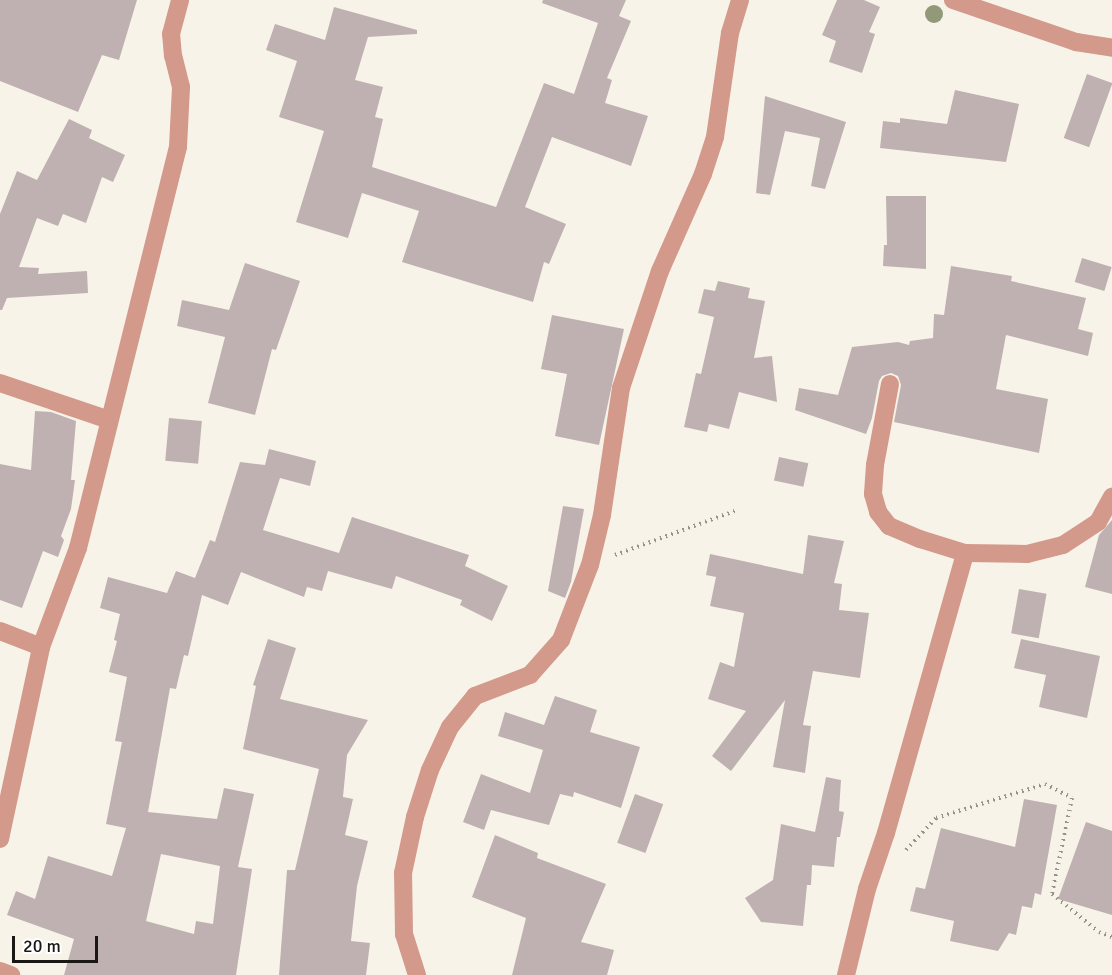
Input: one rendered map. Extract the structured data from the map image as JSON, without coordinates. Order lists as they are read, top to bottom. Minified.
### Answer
{"scale_bar":"20 m"}
